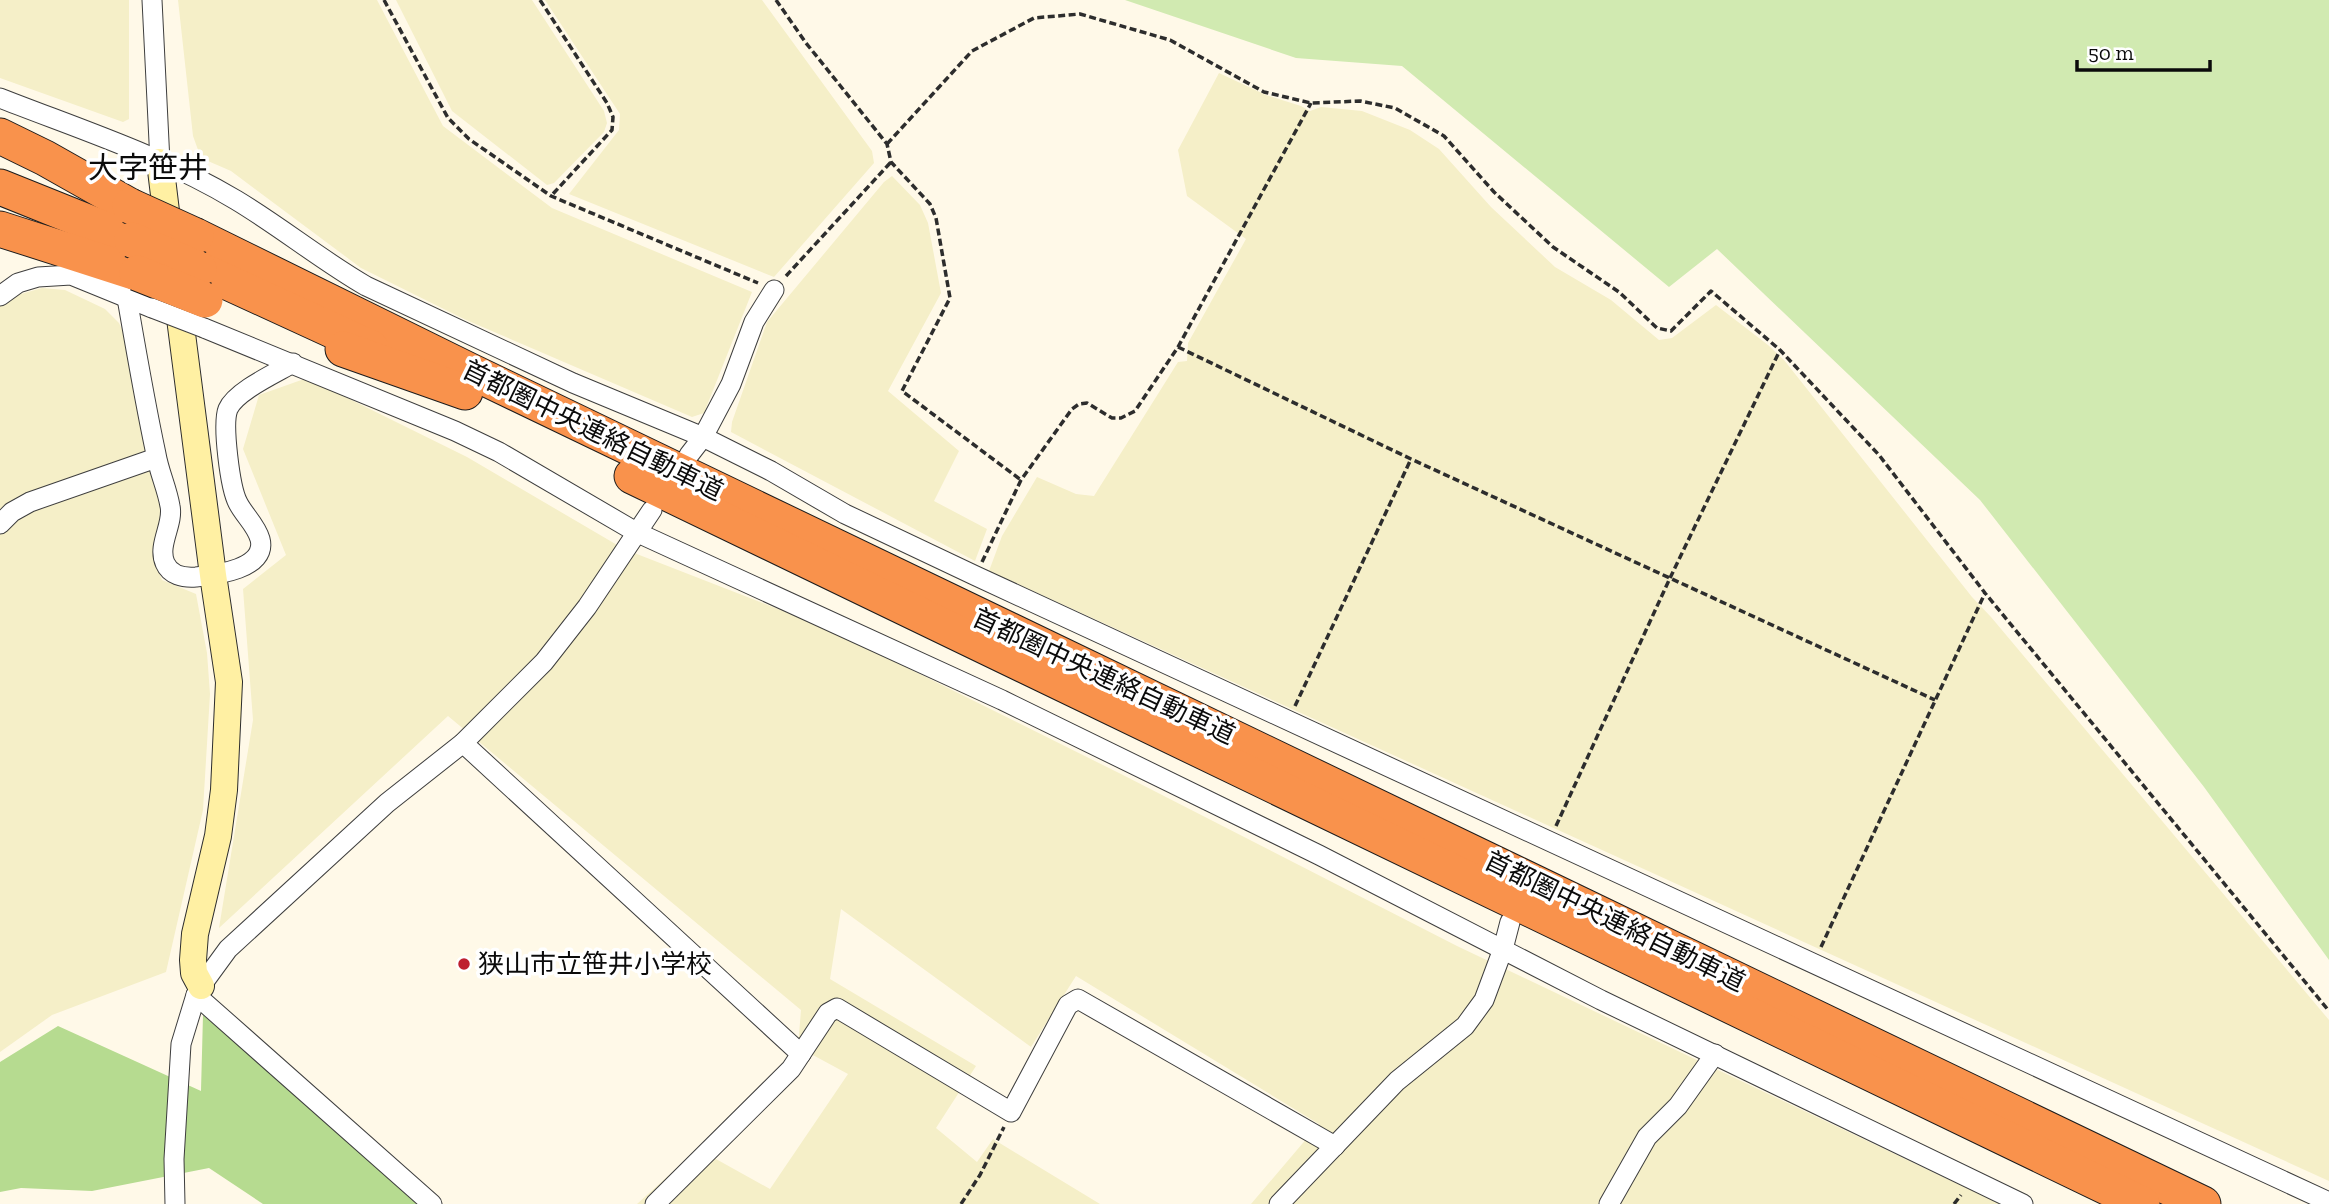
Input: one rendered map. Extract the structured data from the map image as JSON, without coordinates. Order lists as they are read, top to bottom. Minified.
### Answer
{"streets":{"highway":["首都圏中央連絡自動車道"]},"districts":["大字笹井"],"places":["狭山市立笹井小学校"],"scale_bar":"50 m"}
